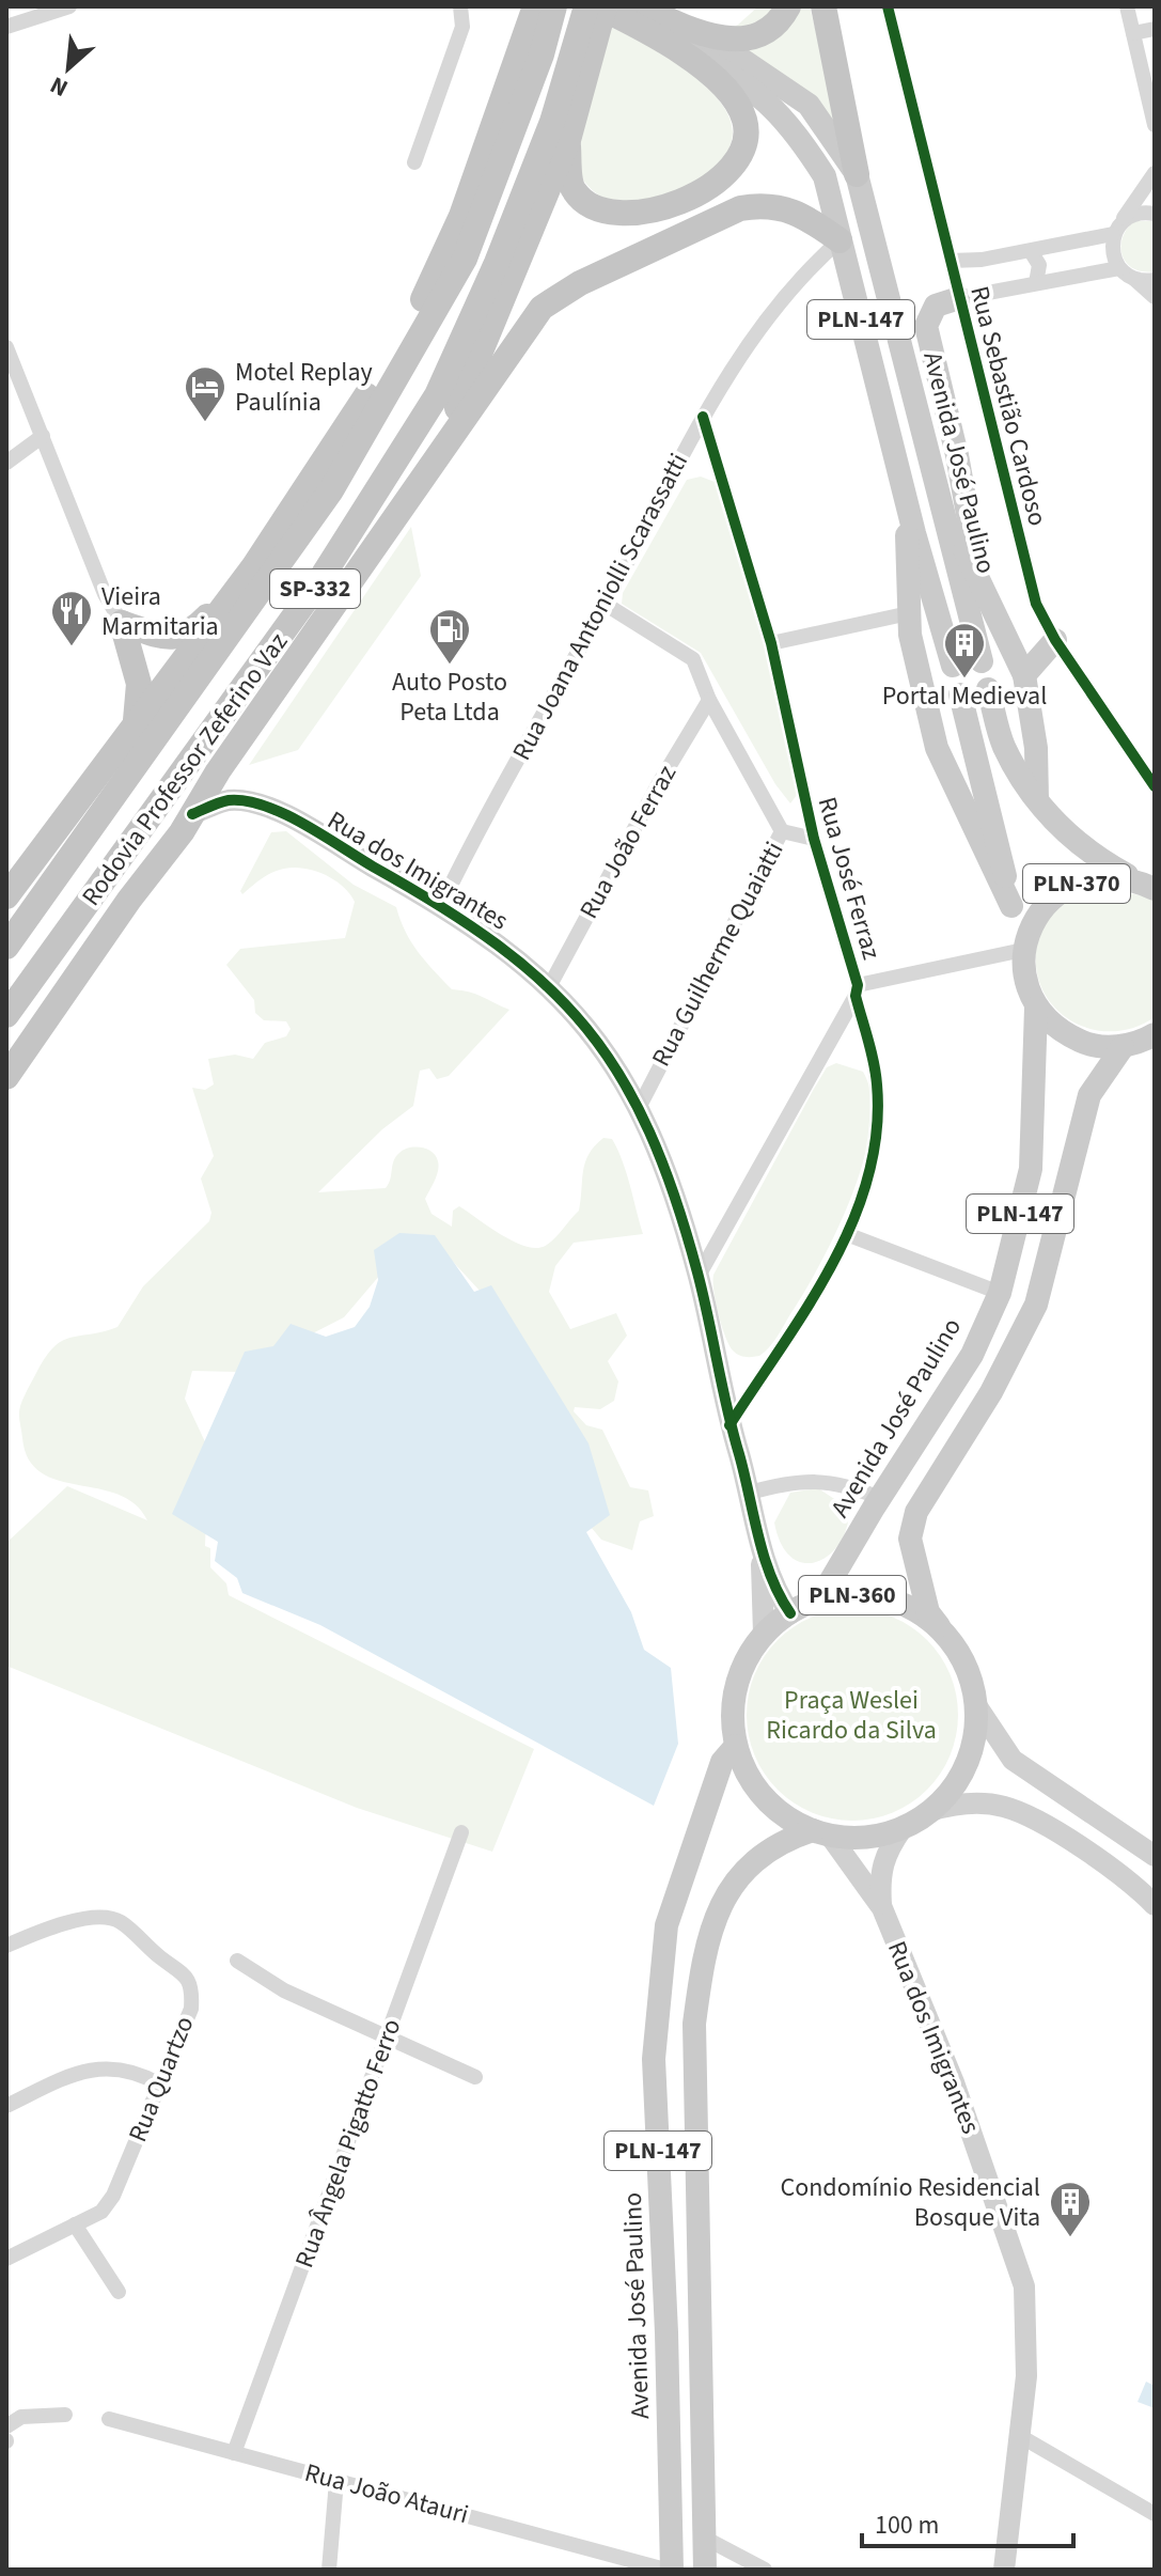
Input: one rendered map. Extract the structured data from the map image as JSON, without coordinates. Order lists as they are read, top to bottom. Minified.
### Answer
{"streets":{"highway":["SP-332","Rodovia Professor Zeferino Vaz"],"main road":["PLN-147","Avenida José Paulino","PLN-370","PLN-360"],"street":["Rua Sebastião Cardoso","Rua Joana Antoniolli Scarassatti","Rua João Ferraz","Rua dos Imigrantes","Rua José Ferraz","Rua Guilherme Quaiatti","Rua Quartzo","Rua Ângela Pigatto Ferro","Rua João Atauri"]},"crossings":[["PLN-147","Avenida José Paulino"],["PLN-147","Rua Joana Antoniolli Scarassatti"],["PLN-147","Rua dos Imigrantes"],["PLN-147","PLN-360"],["Avenida José Paulino","Rua dos Imigrantes"],["Avenida José Paulino","PLN-360"],["Avenida José Paulino","Rua João Atauri"],["Rua Joana Antoniolli Scarassatti","Rua dos Imigrantes"],["Rua Joana Antoniolli Scarassatti","Rua José Ferraz"],["Rua João Ferraz","Rua dos Imigrantes"],["Rua dos Imigrantes","Rua José Ferraz"],["Rua dos Imigrantes","Rua Guilherme Quaiatti"],["Rua dos Imigrantes","PLN-360"],["Rua José Ferraz","Rua Guilherme Quaiatti"],["Rua Ângela Pigatto Ferro","Rua João Atauri"]],"parks":["Praça Weslei Ricardo da Silva"],"places":{"hotel":["Motel Replay Paulínia"],"restaurant":["Vieira Marmitaria"],"fuel station":["Auto Posto Peta Ltda"],"building":["Portal Medieval","Condomínio Residencial Bosque Vita"]},"scale_bar":"100 m","north":"bottom left"}
